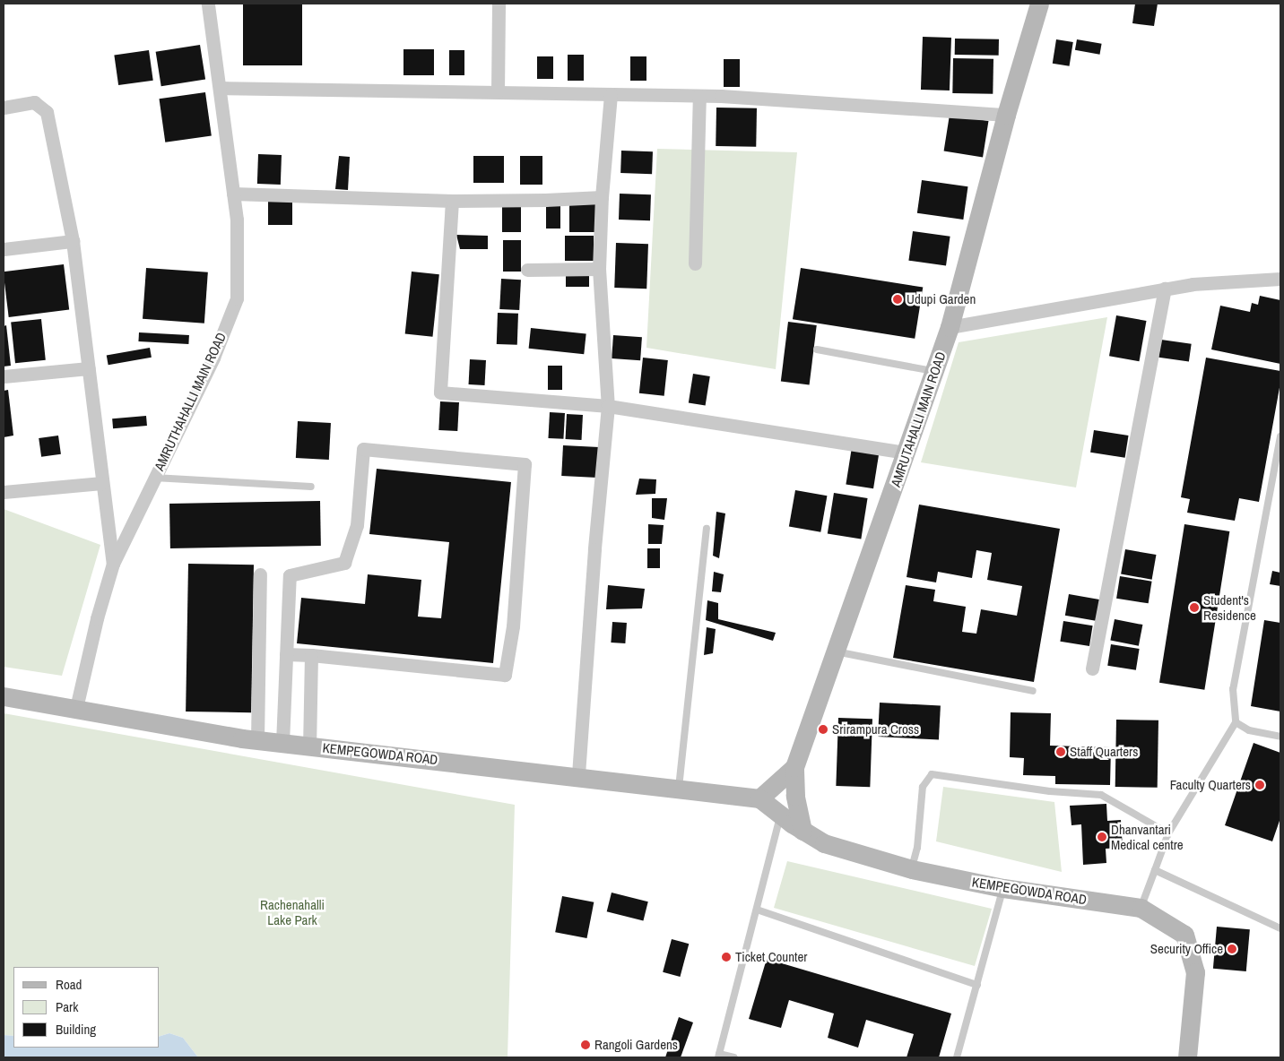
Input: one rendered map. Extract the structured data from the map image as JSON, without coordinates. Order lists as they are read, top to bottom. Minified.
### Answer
{"streets":{"street":["AMRUTHAHALLI MAIN ROAD","AMRUTAHALLI MAIN ROAD","KEMPEGOWDA ROAD"]},"crossings":[["AMRUTHAHALLI MAIN ROAD","KEMPEGOWDA ROAD"],["AMRUTAHALLI MAIN ROAD","KEMPEGOWDA ROAD"]],"parks":["Rachenahalli Lake Park"],"places":["Udupi Garden","Student's Residence","Srirampura Cross","Staff Quarters","Faculty Quarters","Dhanvantari Medical centre","Security Office","Ticket Counter","Rangoli Gardens"],"legend":["Road","Park","Building"]}
